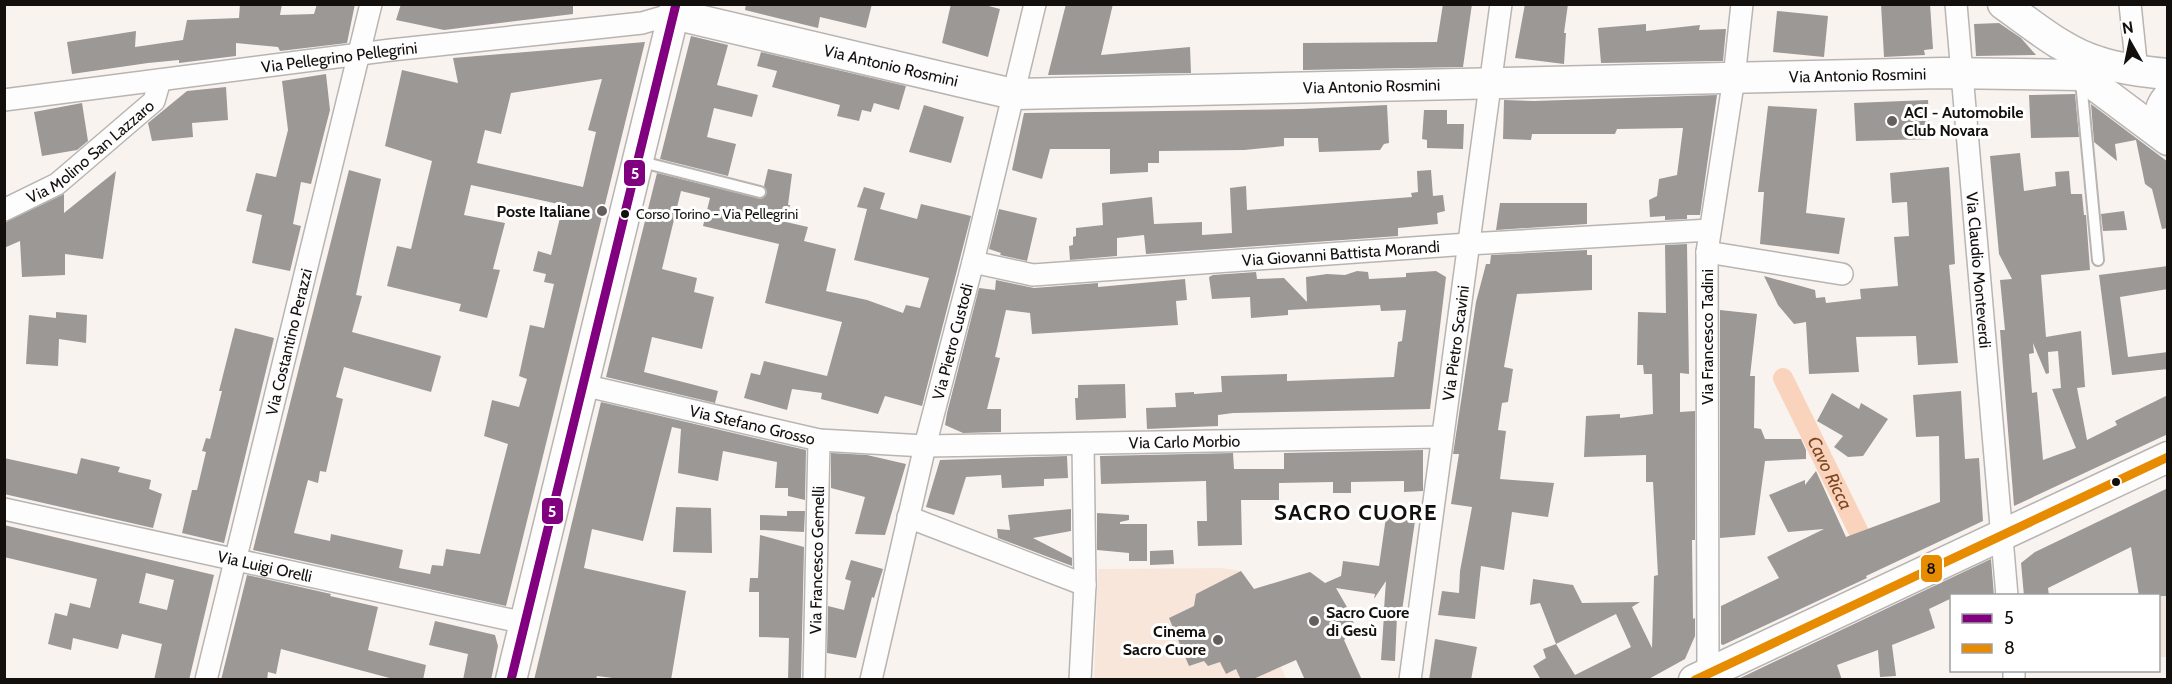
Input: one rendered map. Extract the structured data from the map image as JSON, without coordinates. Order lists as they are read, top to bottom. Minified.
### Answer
{"streets":{"street":["Via Pellegrino Pellegrini","Via Antonio Rosmini","Via Molino San Lazzaro","Via Giovanni Battista Morandi","Via Claudio Monteverdi","Via Francesco Tadini","Via Costantino Perazzi","Via Pietro Custodi","Via Pietro Scavini","Via Stefano Grosso","Via Carlo Morbio","Via Francesco Gemelli","Via Luigi Orelli"]},"crossings":[["Via Pellegrino Pellegrini","Via Antonio Rosmini"],["Via Pellegrino Pellegrini","Via Molino San Lazzaro"],["Via Pellegrino Pellegrini","Via Costantino Perazzi"],["Via Antonio Rosmini","Via Claudio Monteverdi"],["Via Antonio Rosmini","Via Francesco Tadini"],["Via Antonio Rosmini","Via Pietro Custodi"],["Via Antonio Rosmini","Via Pietro Scavini"],["Via Giovanni Battista Morandi","Via Francesco Tadini"],["Via Giovanni Battista Morandi","Via Pietro Custodi"],["Via Giovanni Battista Morandi","Via Pietro Scavini"],["Via Costantino Perazzi","Via Luigi Orelli"],["Via Pietro Custodi","Via Stefano Grosso"],["Via Pietro Custodi","Via Carlo Morbio"],["Via Pietro Scavini","Via Carlo Morbio"],["Via Stefano Grosso","Via Carlo Morbio"],["Via Stefano Grosso","Via Francesco Gemelli"]],"districts":["SACRO CUORE"],"water":["Cavo Ricca"],"places":["ACI - Automobile Club Novara","Poste Italiane","Corso Torino - Via Pellegrini","Sacro Cuore di Gesù","Cinema Sacro Cuore"],"lines":["transit line 5","transit line 8"],"legend":["5","8"],"north":"top"}
